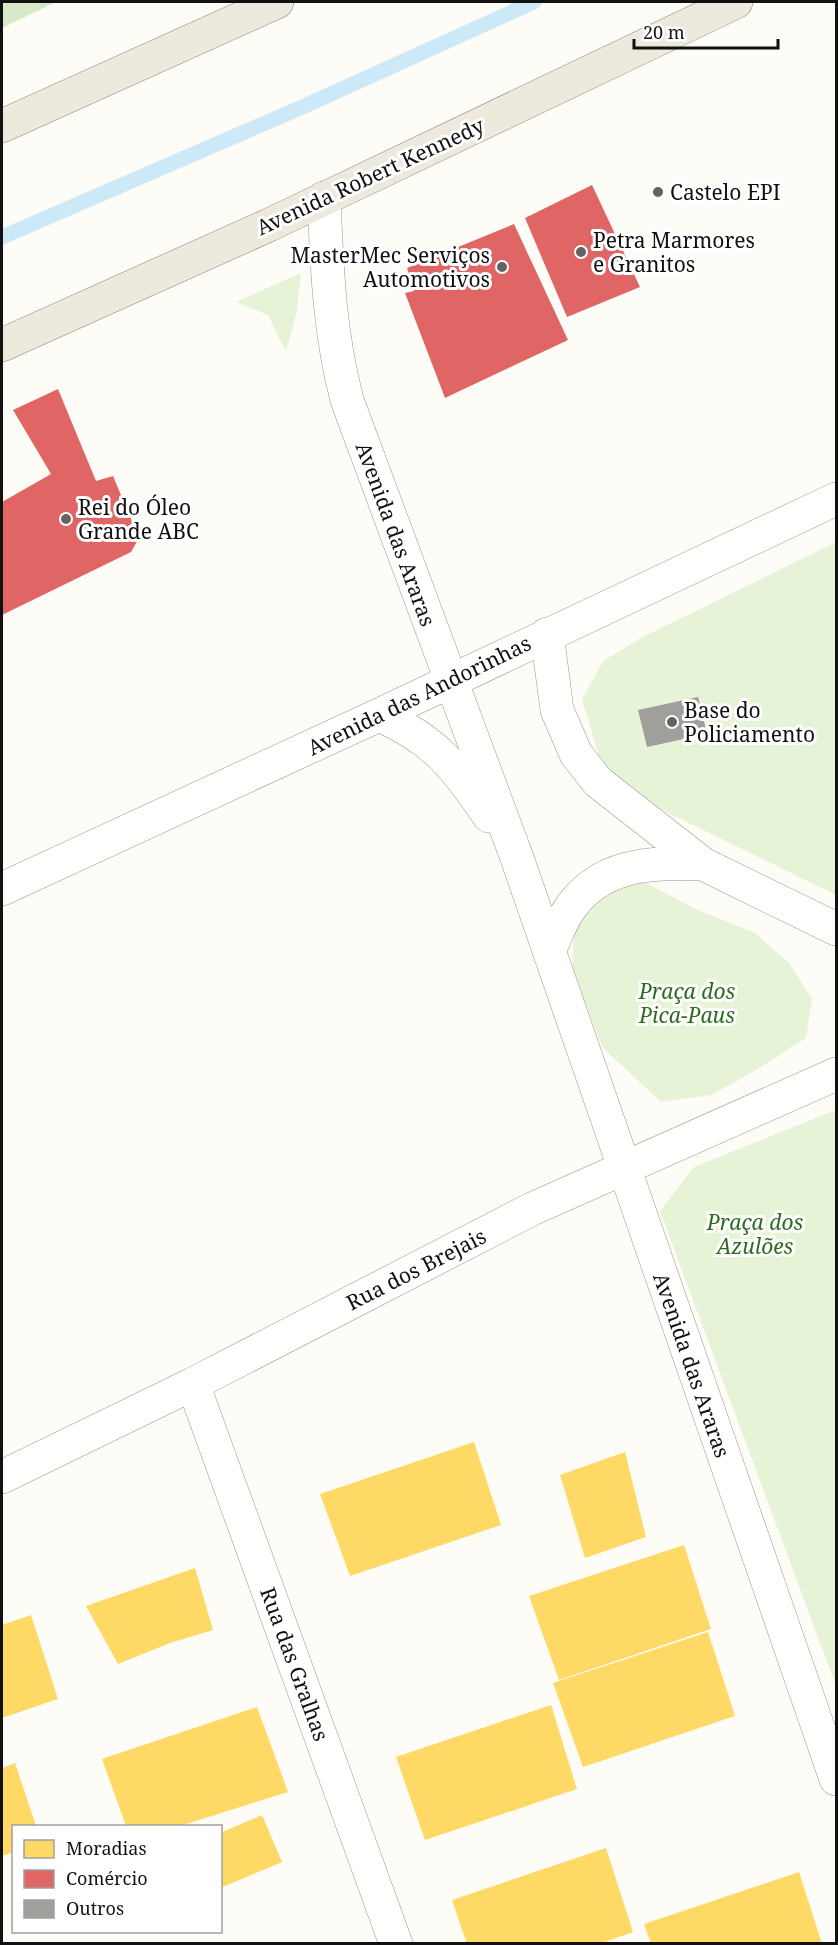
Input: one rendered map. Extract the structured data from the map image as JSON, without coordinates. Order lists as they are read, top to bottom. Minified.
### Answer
{"streets":{"main road":["Avenida Robert Kennedy"],"street":["Avenida das Araras","Avenida das Andorinhas","Rua dos Brejais","Rua das Gralhas"]},"crossings":[["Avenida Robert Kennedy","Avenida das Araras"],["Avenida das Araras","Avenida das Andorinhas"],["Avenida das Araras","Rua dos Brejais"],["Rua dos Brejais","Rua das Gralhas"]],"parks":["Praça dos Pica-Paus","Praça dos Azulões"],"places":["Castelo EPI","Petra Marmores e Granitos","MasterMec Serviços Automotivos","Rei do Óleo Grande ABC","Base do Policiamento"],"legend":["Moradias","Comércio","Outros"],"scale_bar":"20 m"}
